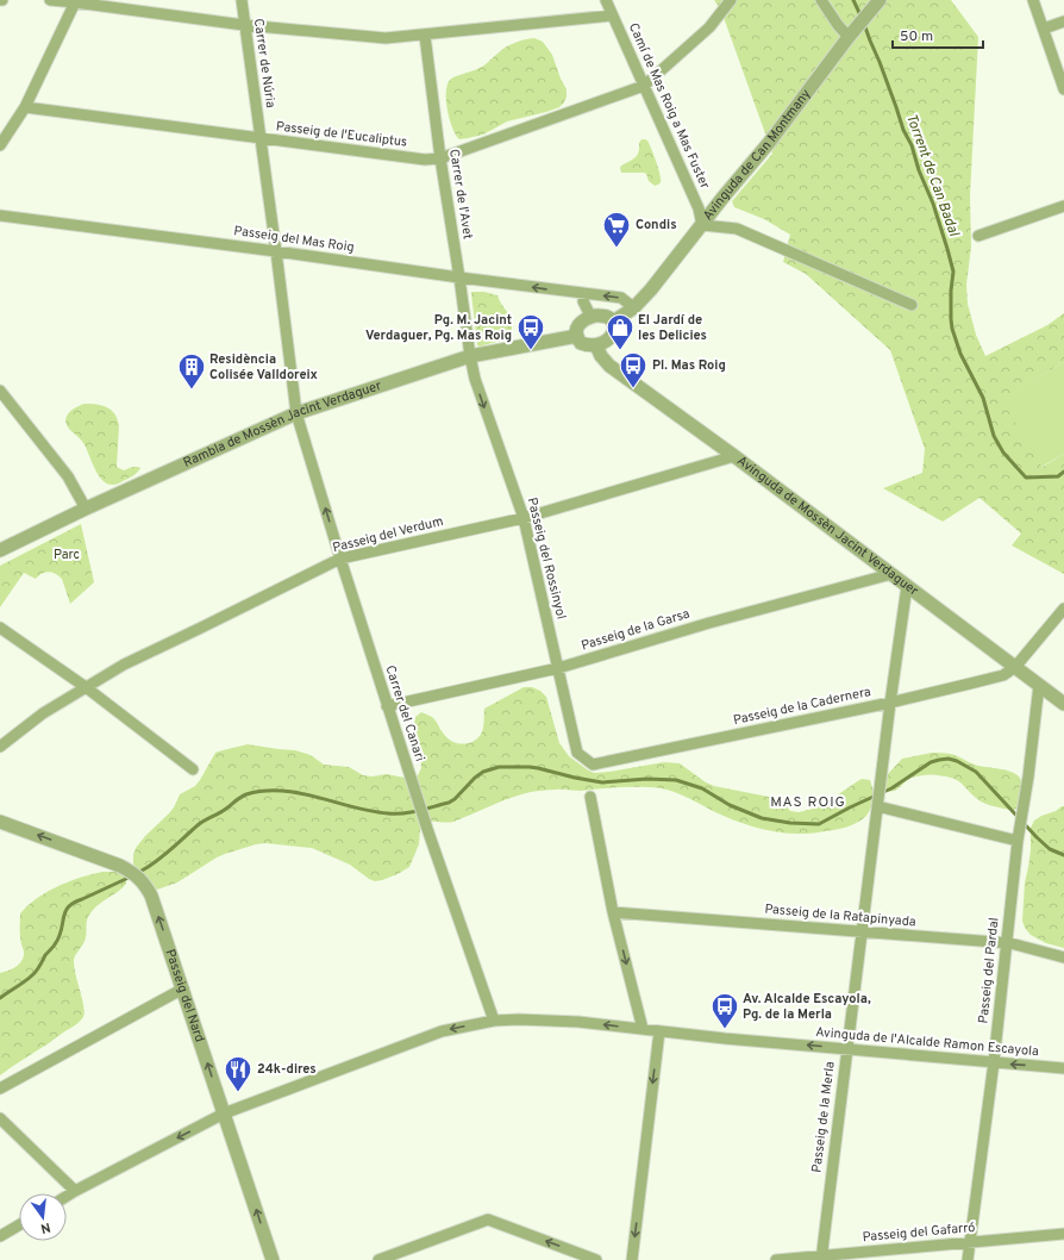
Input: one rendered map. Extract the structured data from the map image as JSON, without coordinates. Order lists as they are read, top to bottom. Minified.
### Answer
{"streets":{"street":["Carrer de Núria","Camí de Mas Roig a Mas Fuster","Passeig de l'Eucaliptus","Avinguda de Can Montmany","Carrer de l'Avet","Passeig del Mas Roig","Rambla de Mossèn Jacint Verdaguer","Avinguda de Mossèn Jacint Verdaguer","Passeig del Verdum","Passeig del Rossinyol","Passeig de la Garsa","Passeig de la Cadernera","Carrer del Canari","Passeig de la Ratapinyada","Passeig del Pardal","Passeig del Nard","Avinguda de l'Alcalde Ramon Escayola","Passeig de la Merla","Passeig del Gafarró"]},"crossings":[["Carrer de Núria","Passeig de l'Eucaliptus"],["Carrer de Núria","Passeig del Mas Roig"],["Carrer de Núria","Rambla de Mossèn Jacint Verdaguer"],["Carrer de Núria","Carrer del Canari"],["Camí de Mas Roig a Mas Fuster","Passeig de l'Eucaliptus"],["Camí de Mas Roig a Mas Fuster","Avinguda de Can Montmany"],["Passeig de l'Eucaliptus","Carrer de l'Avet"],["Avinguda de Can Montmany","Passeig del Mas Roig"],["Avinguda de Can Montmany","Rambla de Mossèn Jacint Verdaguer"],["Avinguda de Can Montmany","Avinguda de Mossèn Jacint Verdaguer"],["Carrer de l'Avet","Passeig del Mas Roig"],["Carrer de l'Avet","Rambla de Mossèn Jacint Verdaguer"],["Carrer de l'Avet","Passeig del Rossinyol"],["Rambla de Mossèn Jacint Verdaguer","Avinguda de Mossèn Jacint Verdaguer"],["Rambla de Mossèn Jacint Verdaguer","Passeig del Rossinyol"],["Rambla de Mossèn Jacint Verdaguer","Carrer del Canari"],["Avinguda de Mossèn Jacint Verdaguer","Passeig del Verdum"],["Avinguda de Mossèn Jacint Verdaguer","Passeig de la Garsa"],["Avinguda de Mossèn Jacint Verdaguer","Passeig de la Cadernera"],["Avinguda de Mossèn Jacint Verdaguer","Passeig del Pardal"],["Avinguda de Mossèn Jacint Verdaguer","Passeig de la Merla"],["Passeig del Verdum","Passeig del Rossinyol"],["Passeig del Verdum","Carrer del Canari"],["Passeig del Rossinyol","Passeig de la Garsa"],["Passeig del Rossinyol","Passeig de la Cadernera"],["Passeig de la Garsa","Carrer del Canari"],["Passeig de la Cadernera","Passeig de la Merla"],["Carrer del Canari","Avinguda de l'Alcalde Ramon Escayola"],["Passeig de la Ratapinyada","Passeig del Pardal"],["Passeig de la Ratapinyada","Passeig de la Merla"],["Passeig del Pardal","Avinguda de l'Alcalde Ramon Escayola"],["Passeig del Pardal","Passeig del Gafarró"],["Passeig del Nard","Avinguda de l'Alcalde Ramon Escayola"],["Avinguda de l'Alcalde Ramon Escayola","Passeig de la Merla"],["Passeig de la Merla","Passeig del Gafarró"]],"one_way":["Passeig del Rossinyol","Passeig del Nard","Avinguda de l'Alcalde Ramon Escayola"],"districts":["MAS ROIG"],"water":["Torrent de Can Badal"],"parks":["Parc"],"places":{"supermarket":["Condis"],"bus stop":["Pg. M. Jacint Verdaguer, Pg. Mas Roig","Pl. Mas Roig","Av. Alcalde Escayola, Pg. de la Merla"],"shop":["El Jardí de les Delicies"],"building":["Residència Colisée Valldoreix"],"restaurant":["24k-dires"]},"scale_bar":"50 m","north":"bottom"}
